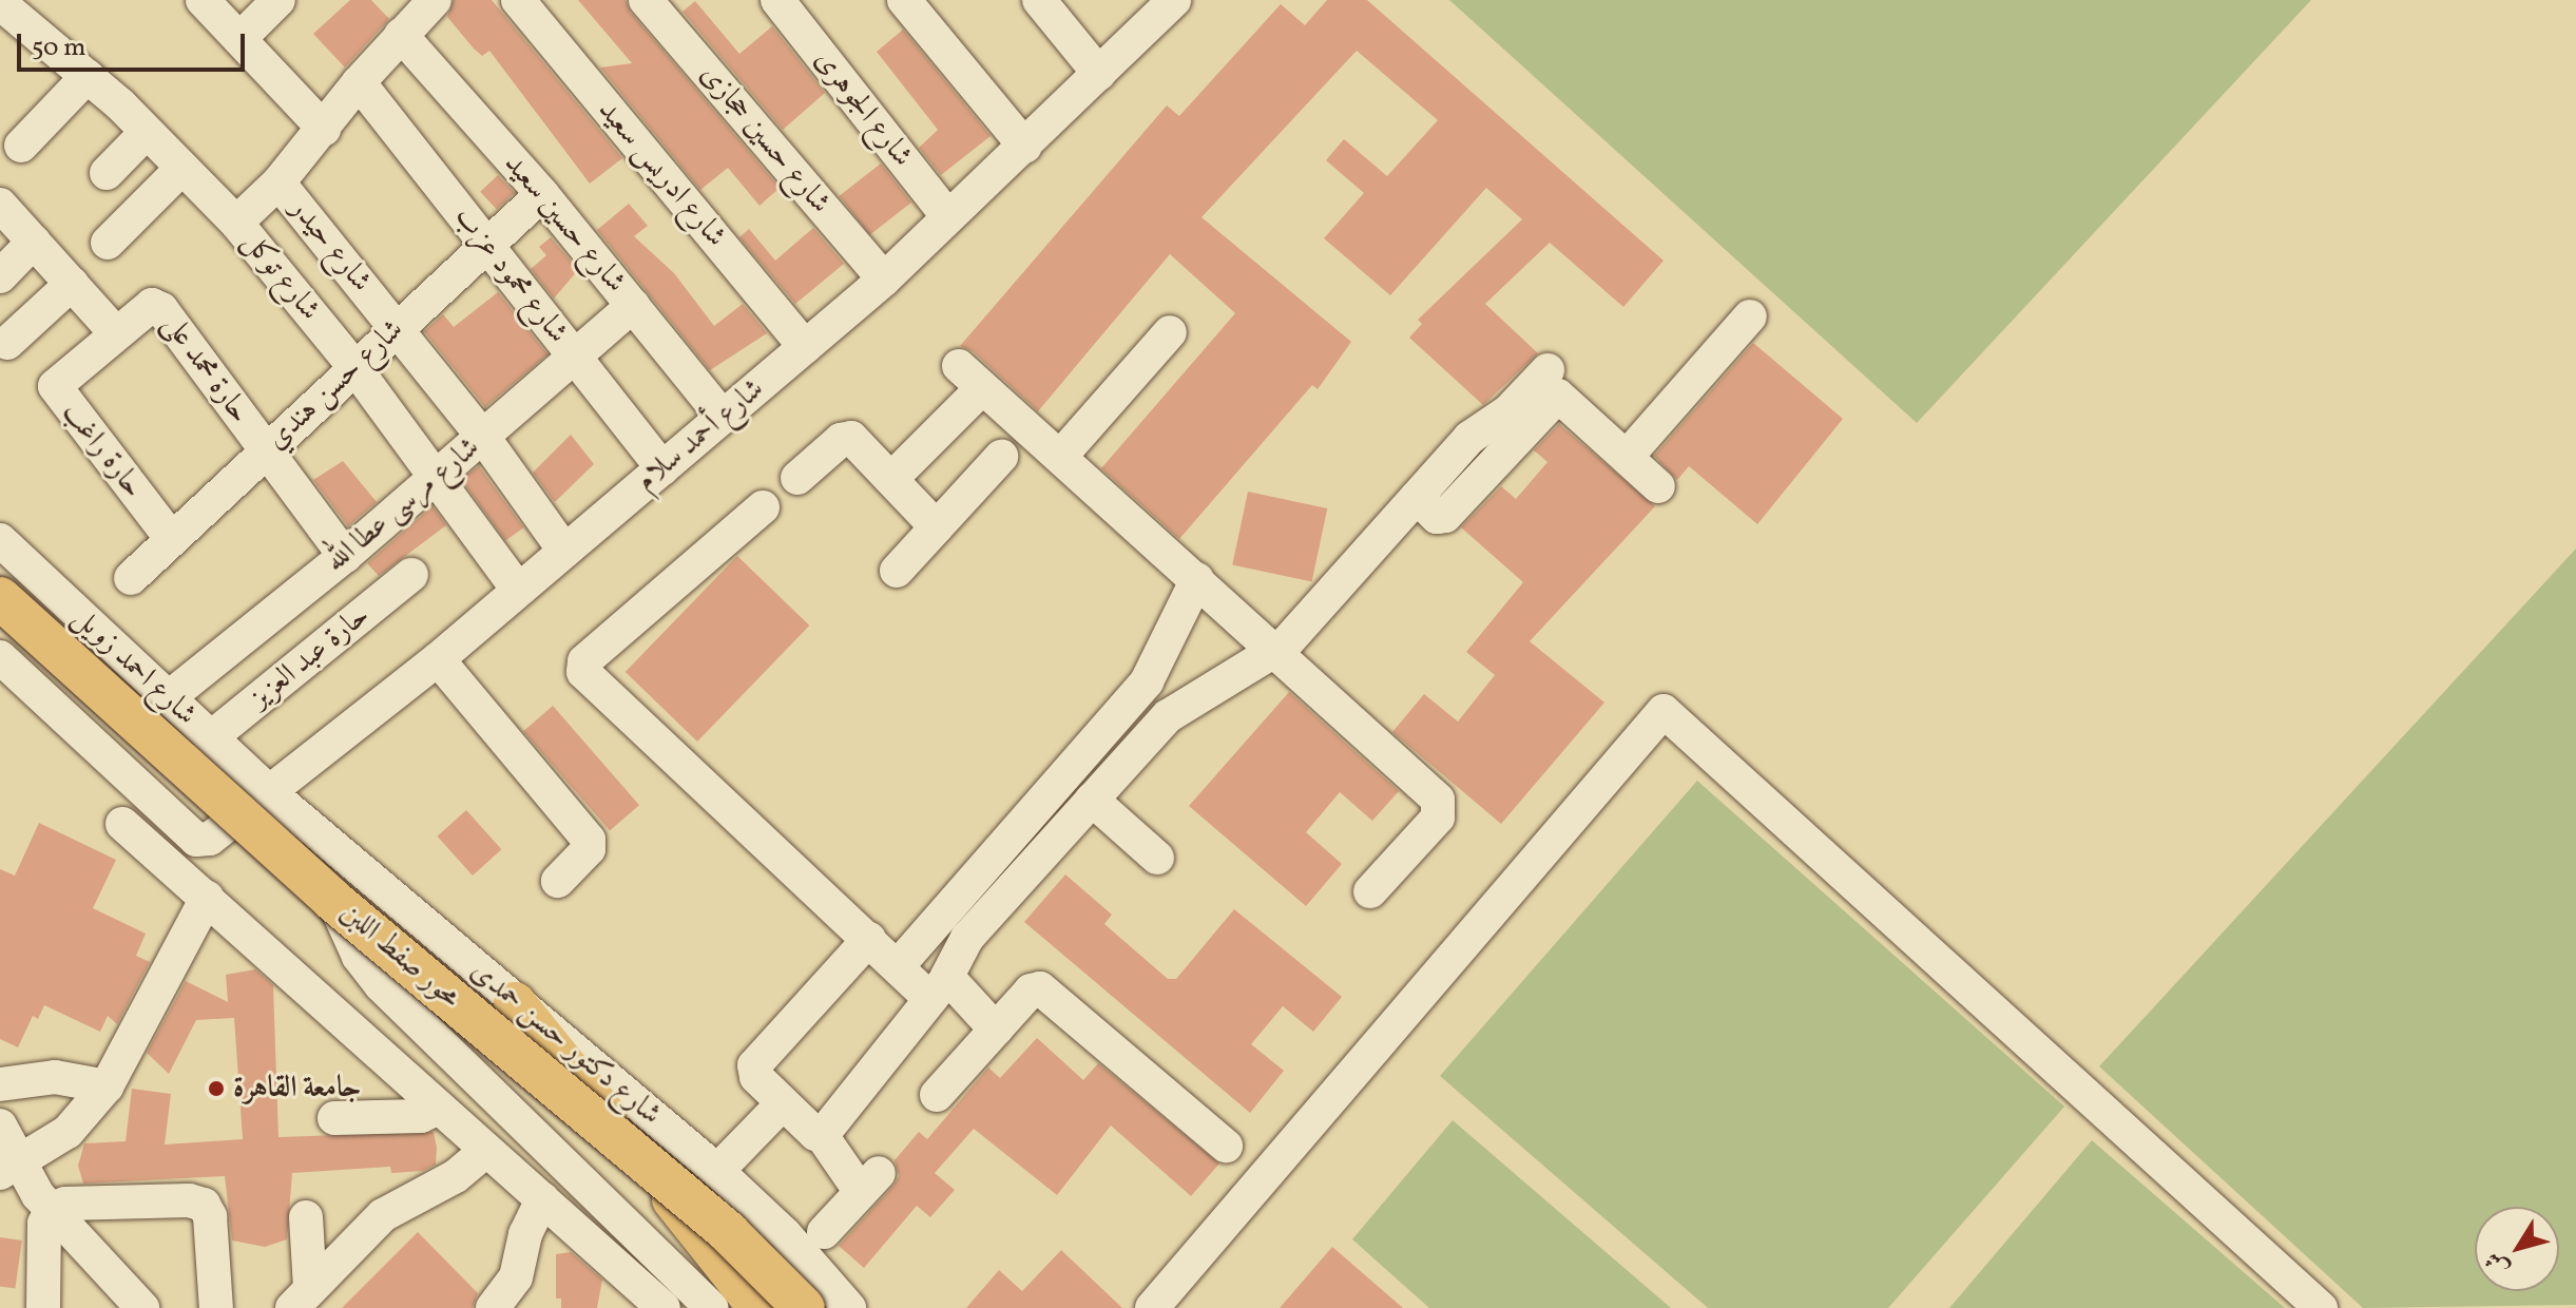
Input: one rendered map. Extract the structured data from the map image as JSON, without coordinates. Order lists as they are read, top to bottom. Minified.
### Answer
{"streets":{"main road":["محور صفط اللبن"],"street":["شارع الجوهرى","شارع حسين حجازى","شارع ادريس سعيد","شارع حسين سعيد","شارع حيدر","شارع محمود عزب","شارع توكل","حارة محمد على","شارع حسن هندي","شارع أحمد سلام","حارة راغب","شارع مرسى عطا الله","حارة عبد العزيز","شارع احمد زويل","شارع دكتور حسن حمدى"]},"crossings":[["شارع الجوهرى","شارع أحمد سلام"],["شارع حسين حجازى","شارع أحمد سلام"],["شارع ادريس سعيد","شارع أحمد سلام"],["شارع حسين سعيد","شارع حسن هندي"],["شارع حسين سعيد","شارع أحمد سلام"],["شارع حسين سعيد","شارع مرسى عطا الله"],["شارع حيدر","شارع حسن هندي"],["شارع حيدر","شارع أحمد سلام"],["شارع حيدر","شارع مرسى عطا الله"],["شارع محمود عزب","شارع حسن هندي"],["شارع محمود عزب","شارع أحمد سلام"],["شارع محمود عزب","شارع مرسى عطا الله"],["شارع توكل","شارع حسن هندي"],["شارع توكل","شارع أحمد سلام"],["شارع توكل","شارع مرسى عطا الله"],["حارة محمد على","شارع حسن هندي"],["حارة محمد على","حارة راغب"],["حارة محمد على","شارع مرسى عطا الله"],["شارع حسن هندي","حارة راغب"],["شارع أحمد سلام","شارع احمد زويل"],["شارع أحمد سلام","شارع دكتور حسن حمدى"],["شارع مرسى عطا الله","شارع احمد زويل"],["حارة عبد العزيز","شارع احمد زويل"],["شارع احمد زويل","شارع دكتور حسن حمدى"]],"places":["جامعة القاهرة"],"scale_bar":"50 m","north":"bottom left"}
